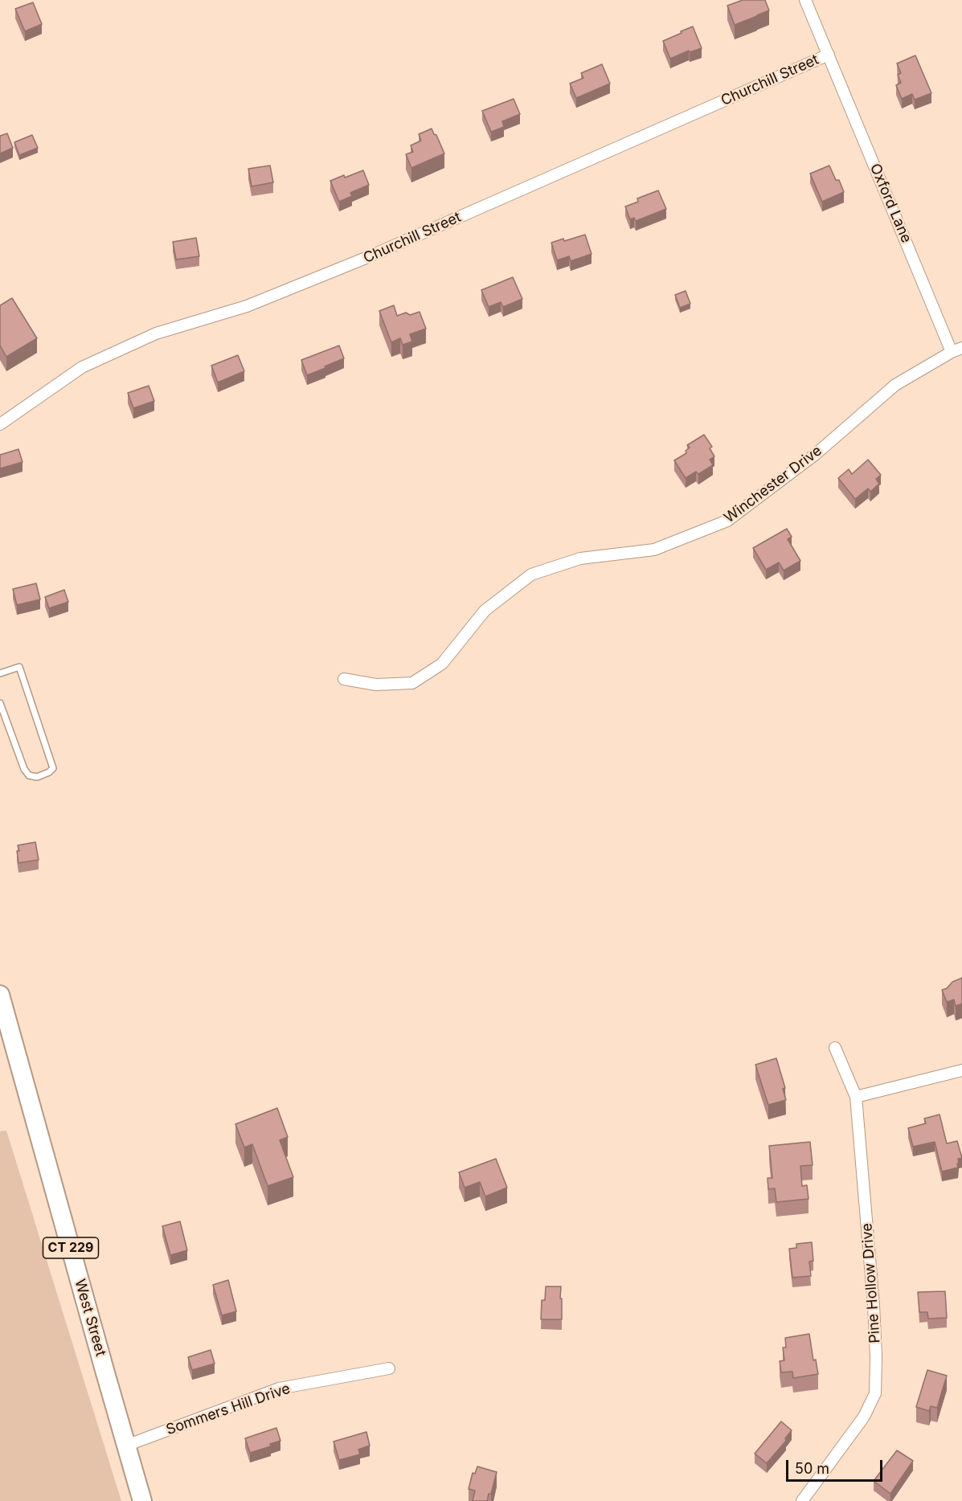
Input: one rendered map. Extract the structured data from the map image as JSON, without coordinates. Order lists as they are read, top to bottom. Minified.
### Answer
{"streets":{"main road":["CT 229","West Street"],"street":["Churchill Street","Oxford Lane","Winchester Drive","Pine Hollow Drive","Sommers Hill Drive"]},"crossings":[["Churchill Street","Oxford Lane"],["Oxford Lane","Winchester Drive"],["West Street","Sommers Hill Drive"]],"scale_bar":"50 m"}
